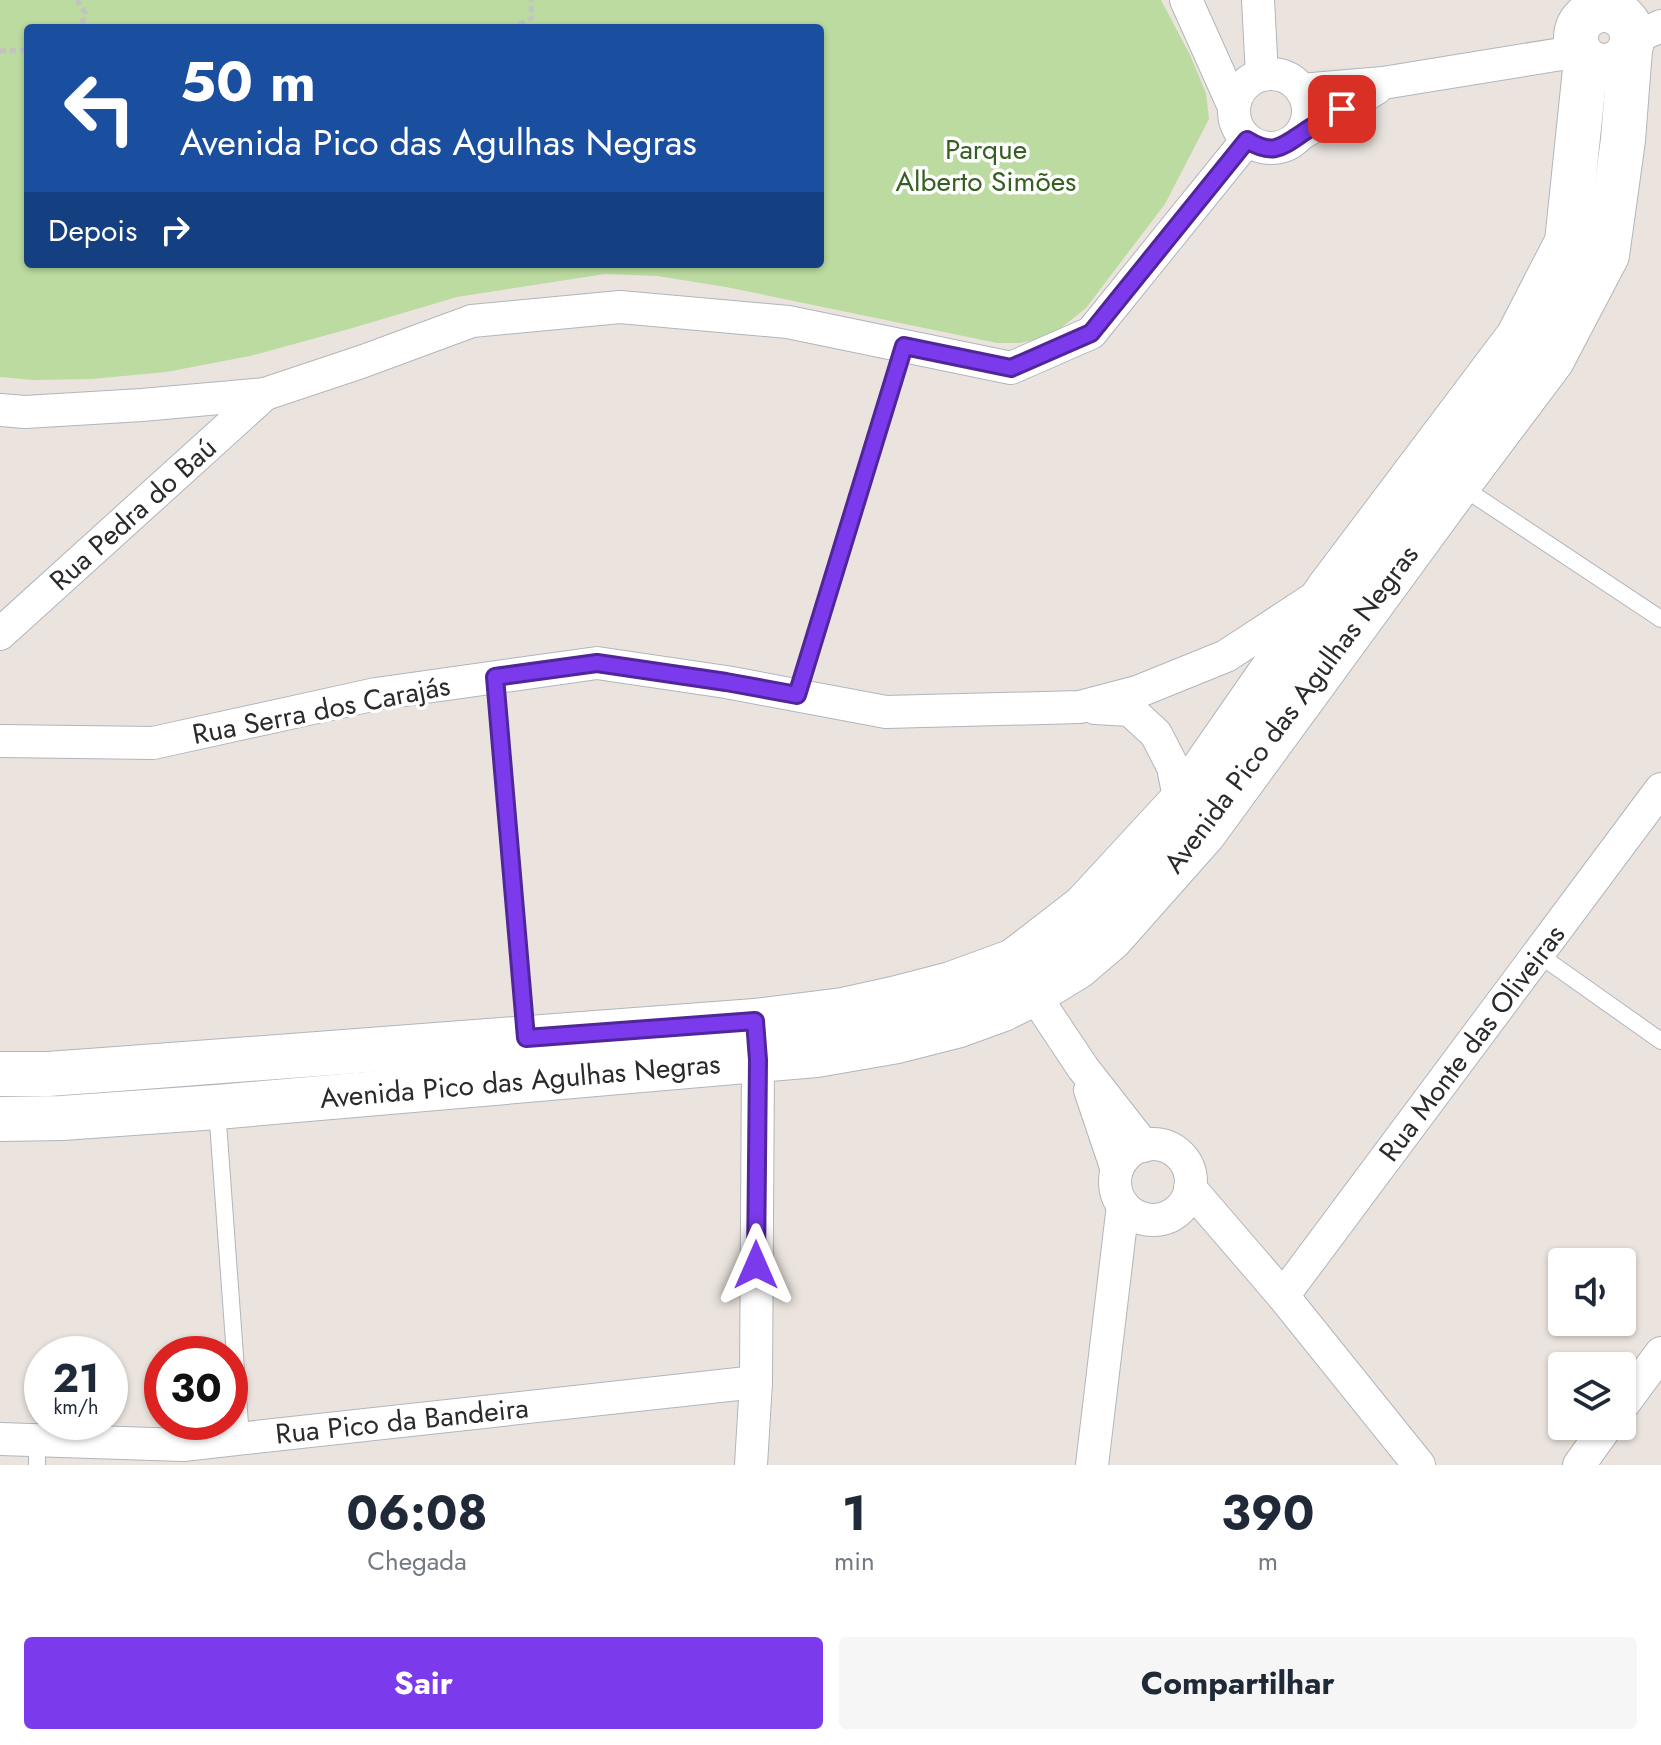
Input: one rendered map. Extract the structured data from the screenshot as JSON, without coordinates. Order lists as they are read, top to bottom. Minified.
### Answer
{"streets":{"street":["Rua Pedra do Baú","Avenida Pico das Agulhas Negras","Rua Serra dos Carajás","Rua Monte das Oliveiras","Rua Pico da Bandeira"]},"crossings":[["Avenida Pico das Agulhas Negras","Rua Serra dos Carajás"]],"parks":["Parque Alberto Simões"],"page":{"turn":["50 m","Avenida Pico das Agulhas Negras"],"then":"Depois","speed":"21 km/h","limit":"30","eta":["06:08","Chegada","1","min","390","m"],"buttons":["Sair","Compartilhar"]}}
